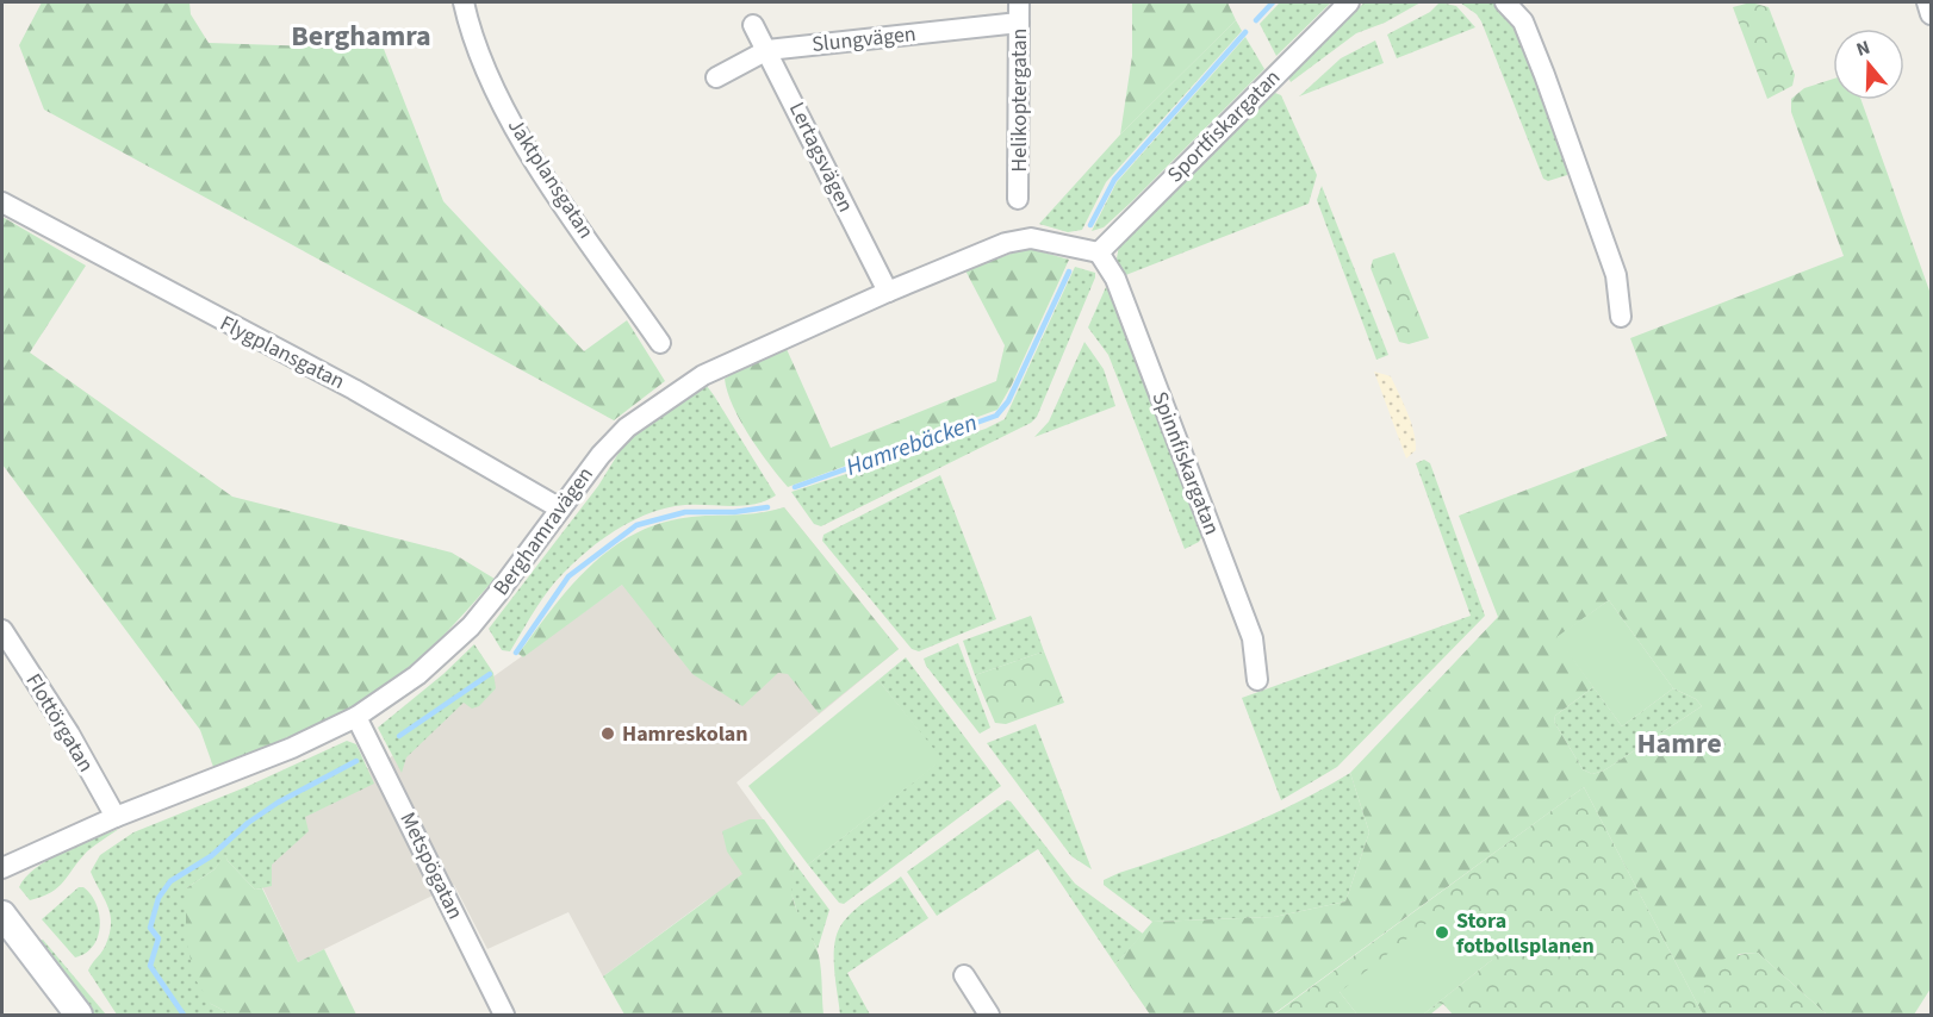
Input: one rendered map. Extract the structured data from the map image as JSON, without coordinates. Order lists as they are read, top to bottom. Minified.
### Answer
{"streets":{"street":["Slungvägen","Helikoptergatan","Sportfiskargatan","Lertagsvägen","Jaktplansgatan","Flygplansgatan","Spinnfiskargatan","Berghamravägen","Flottörgatan","Metspögatan"]},"crossings":[["Slungvägen","Helikoptergatan"],["Slungvägen","Lertagsvägen"],["Sportfiskargatan","Spinnfiskargatan"],["Sportfiskargatan","Berghamravägen"],["Lertagsvägen","Berghamravägen"],["Flygplansgatan","Berghamravägen"],["Spinnfiskargatan","Berghamravägen"],["Berghamravägen","Flottörgatan"],["Berghamravägen","Metspögatan"]],"districts":["Berghamra","Hamre"],"water":["Hamrebäcken"],"places":["Hamreskolan","Stora fotbollsplanen"],"north":"top"}
